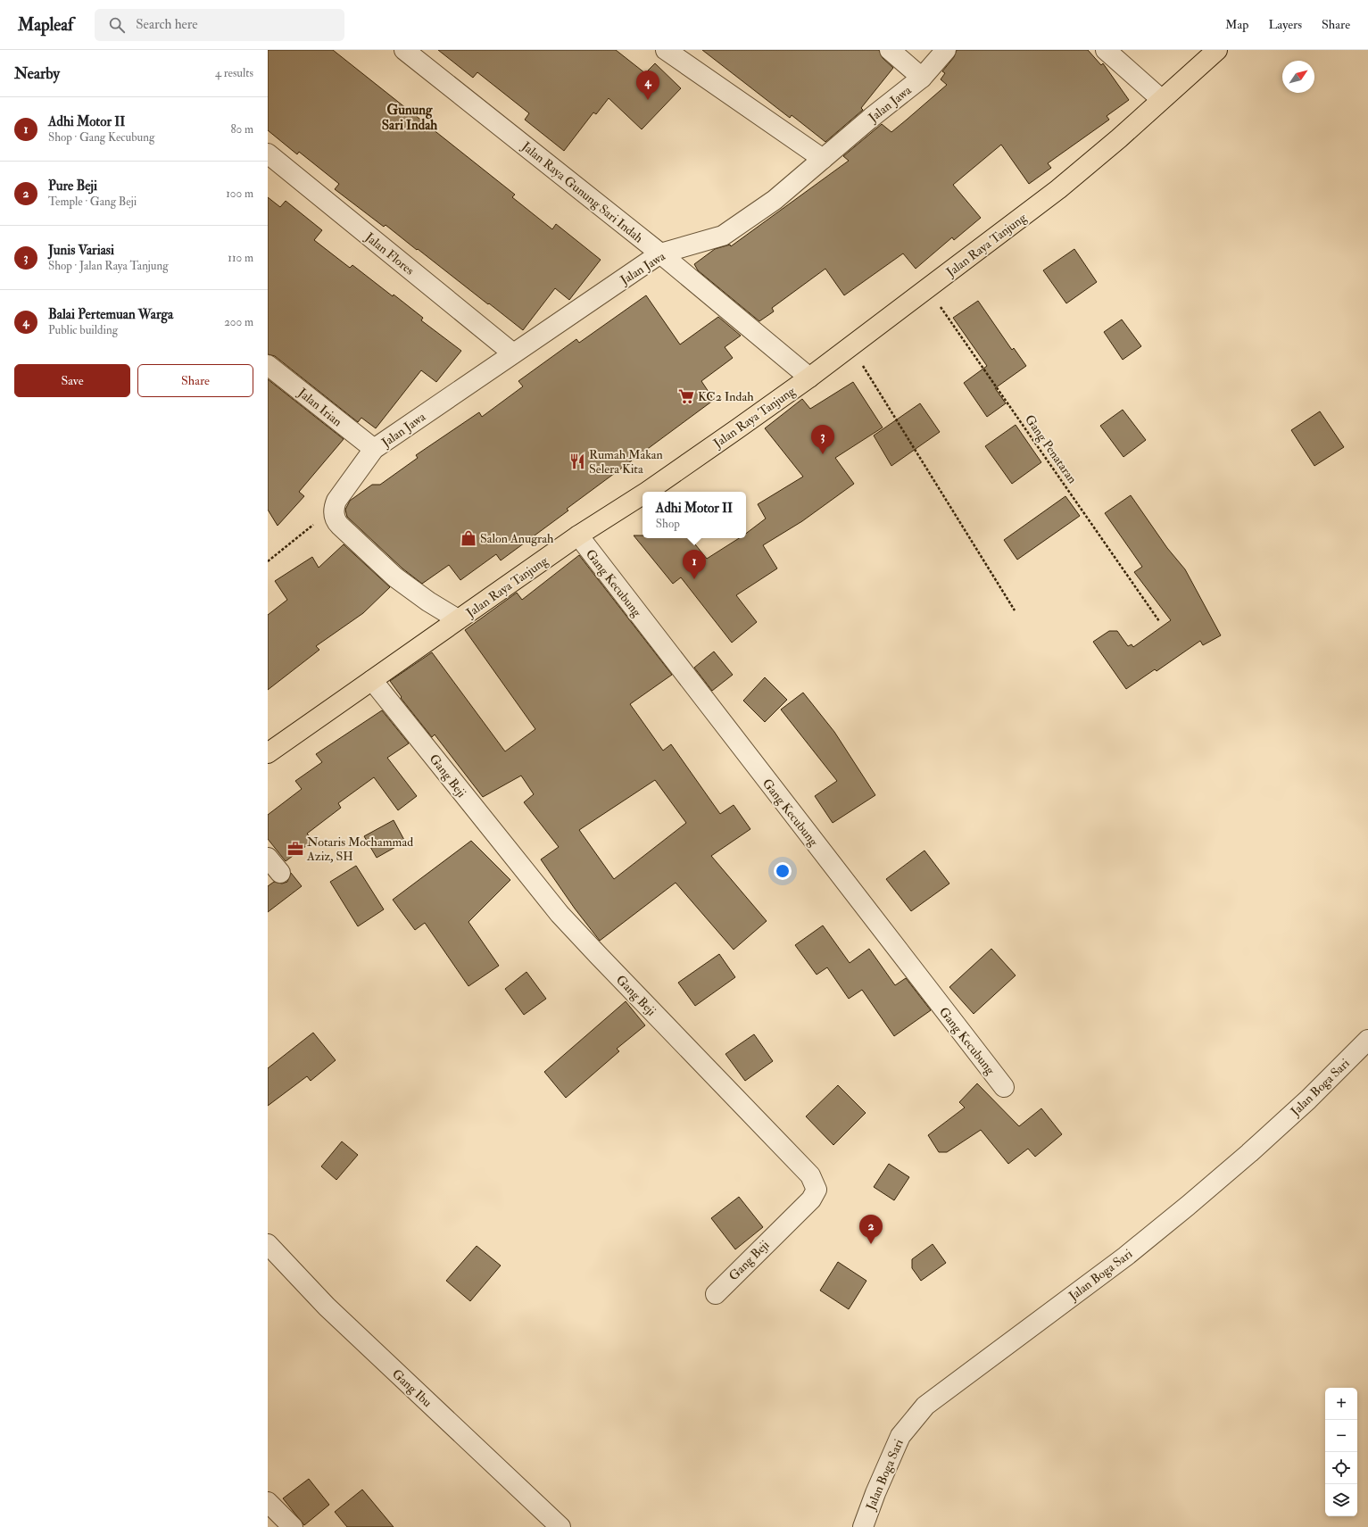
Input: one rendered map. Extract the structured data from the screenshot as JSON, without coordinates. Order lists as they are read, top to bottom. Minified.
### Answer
{"streets":{"main road":["Jalan Raya Tanjung"],"street":["Jalan Jawa","Jalan Raya Gunung Sari Indah","Jalan Flores","Jalan Irian","Gang Kecubung","Gang Beji","Jalan Boga Sari","Gang Ibu"],"path":["Gang Penataran"]},"crossings":[["Jalan Jawa","Jalan Raya Gunung Sari Indah"],["Jalan Jawa","Jalan Flores"],["Jalan Jawa","Jalan Irian"],["Jalan Raya Gunung Sari Indah","Jalan Raya Tanjung"],["Jalan Raya Tanjung","Gang Penataran"],["Jalan Raya Tanjung","Gang Kecubung"],["Jalan Raya Tanjung","Gang Beji"]],"districts":["Gunung Sari Indah"],"places":{"supermarket":["KC2 Indah"],"restaurant":["Rumah Makan Selera Kita"],"shop":["Salon Anugrah"],"office":["Notaris Mochammad Aziz, SH"]},"north":"top right","page":{"header":"Mapleaf","search":"Search here","nav":["Map","Layers","Share"],"heading":["Nearby","4 results"],"pins":["4","3","1","2"],"list":[{"mark":"1","name":"Adhi Motor II","note":"Shop · Gang Kecubung","value":"80 m"},{"mark":"2","name":"Pure Beji","note":"Temple · Gang Beji","value":"100 m"},{"mark":"3","name":"Junis Variasi","note":"Shop · Jalan Raya Tanjung","value":"110 m"},{"mark":"4","name":"Balai Pertemuan Warga","note":"Public building","value":"200 m"}],"buttons":["Save","Share"],"popup":["Adhi Motor II","Shop"],"map_buttons":["+","−"]}}
